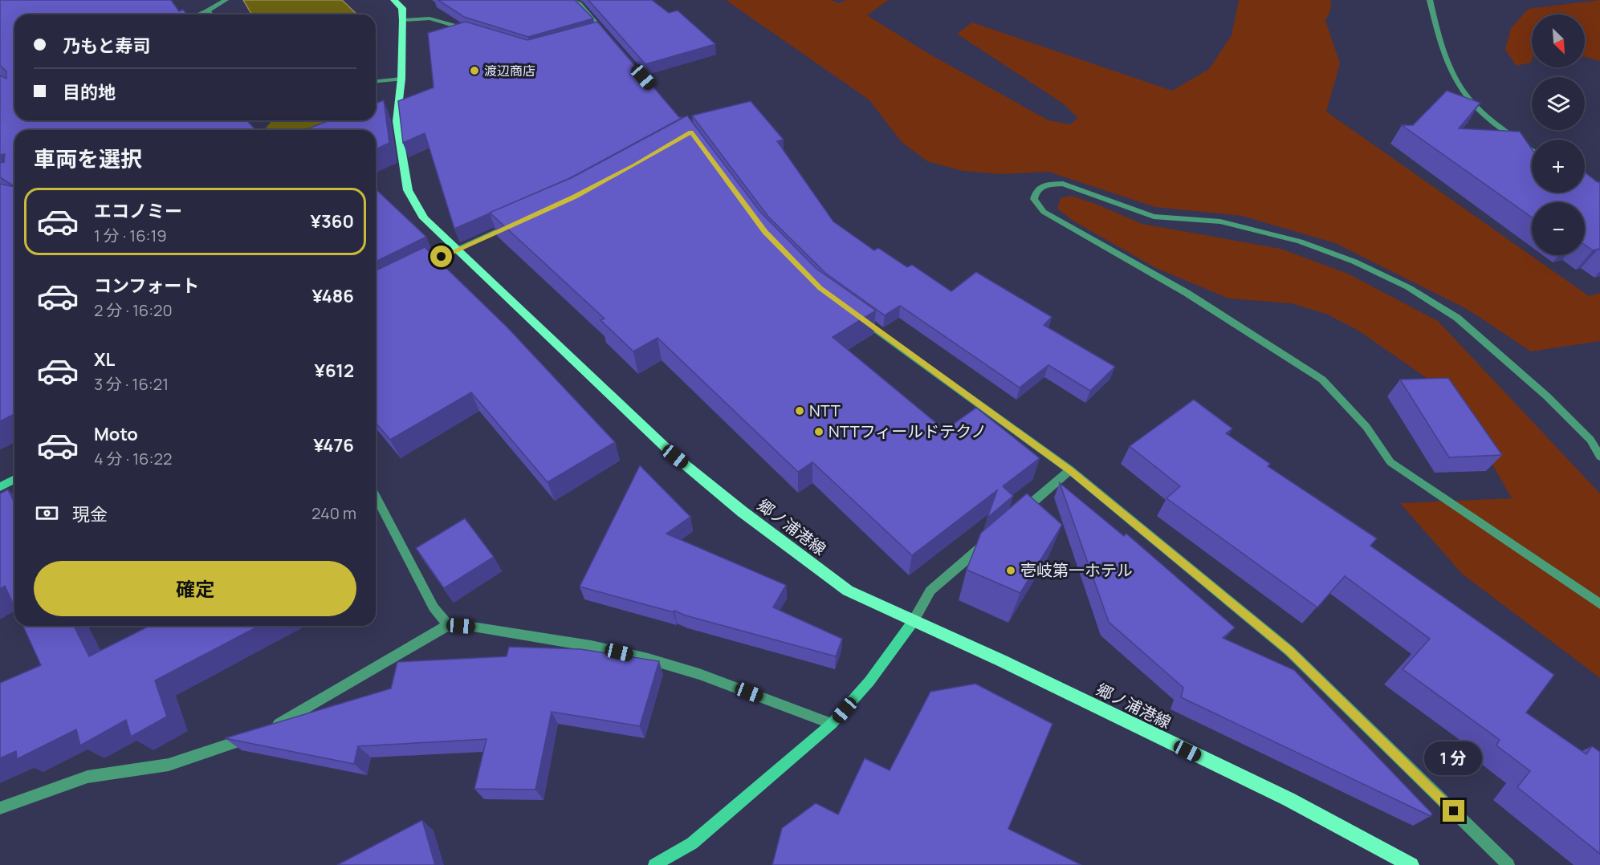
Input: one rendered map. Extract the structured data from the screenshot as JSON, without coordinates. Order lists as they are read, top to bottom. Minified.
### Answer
{"streets":{"main road":["郷ノ浦港線"]},"places":["渡辺商店","NTT","NTTフィールドテクノ","壱岐第一ホテル"],"north":"bottom right","page":{"map_buttons":["+","−"],"banner":["乃もと寿司","目的地"],"heading":"車両を選択","list":[{"name":"エコノミー","note":"1 分 · 16:19","value":"¥360"},{"name":"コンフォート","note":"2 分 · 16:20","value":"¥486"},{"name":"XL","note":"3 分 · 16:21","value":"¥612"},{"name":"Moto","note":"4 分 · 16:22","value":"¥476"}],"pay":["現金","240 m"],"buttons":"確定","bubble":"1 分"}}
